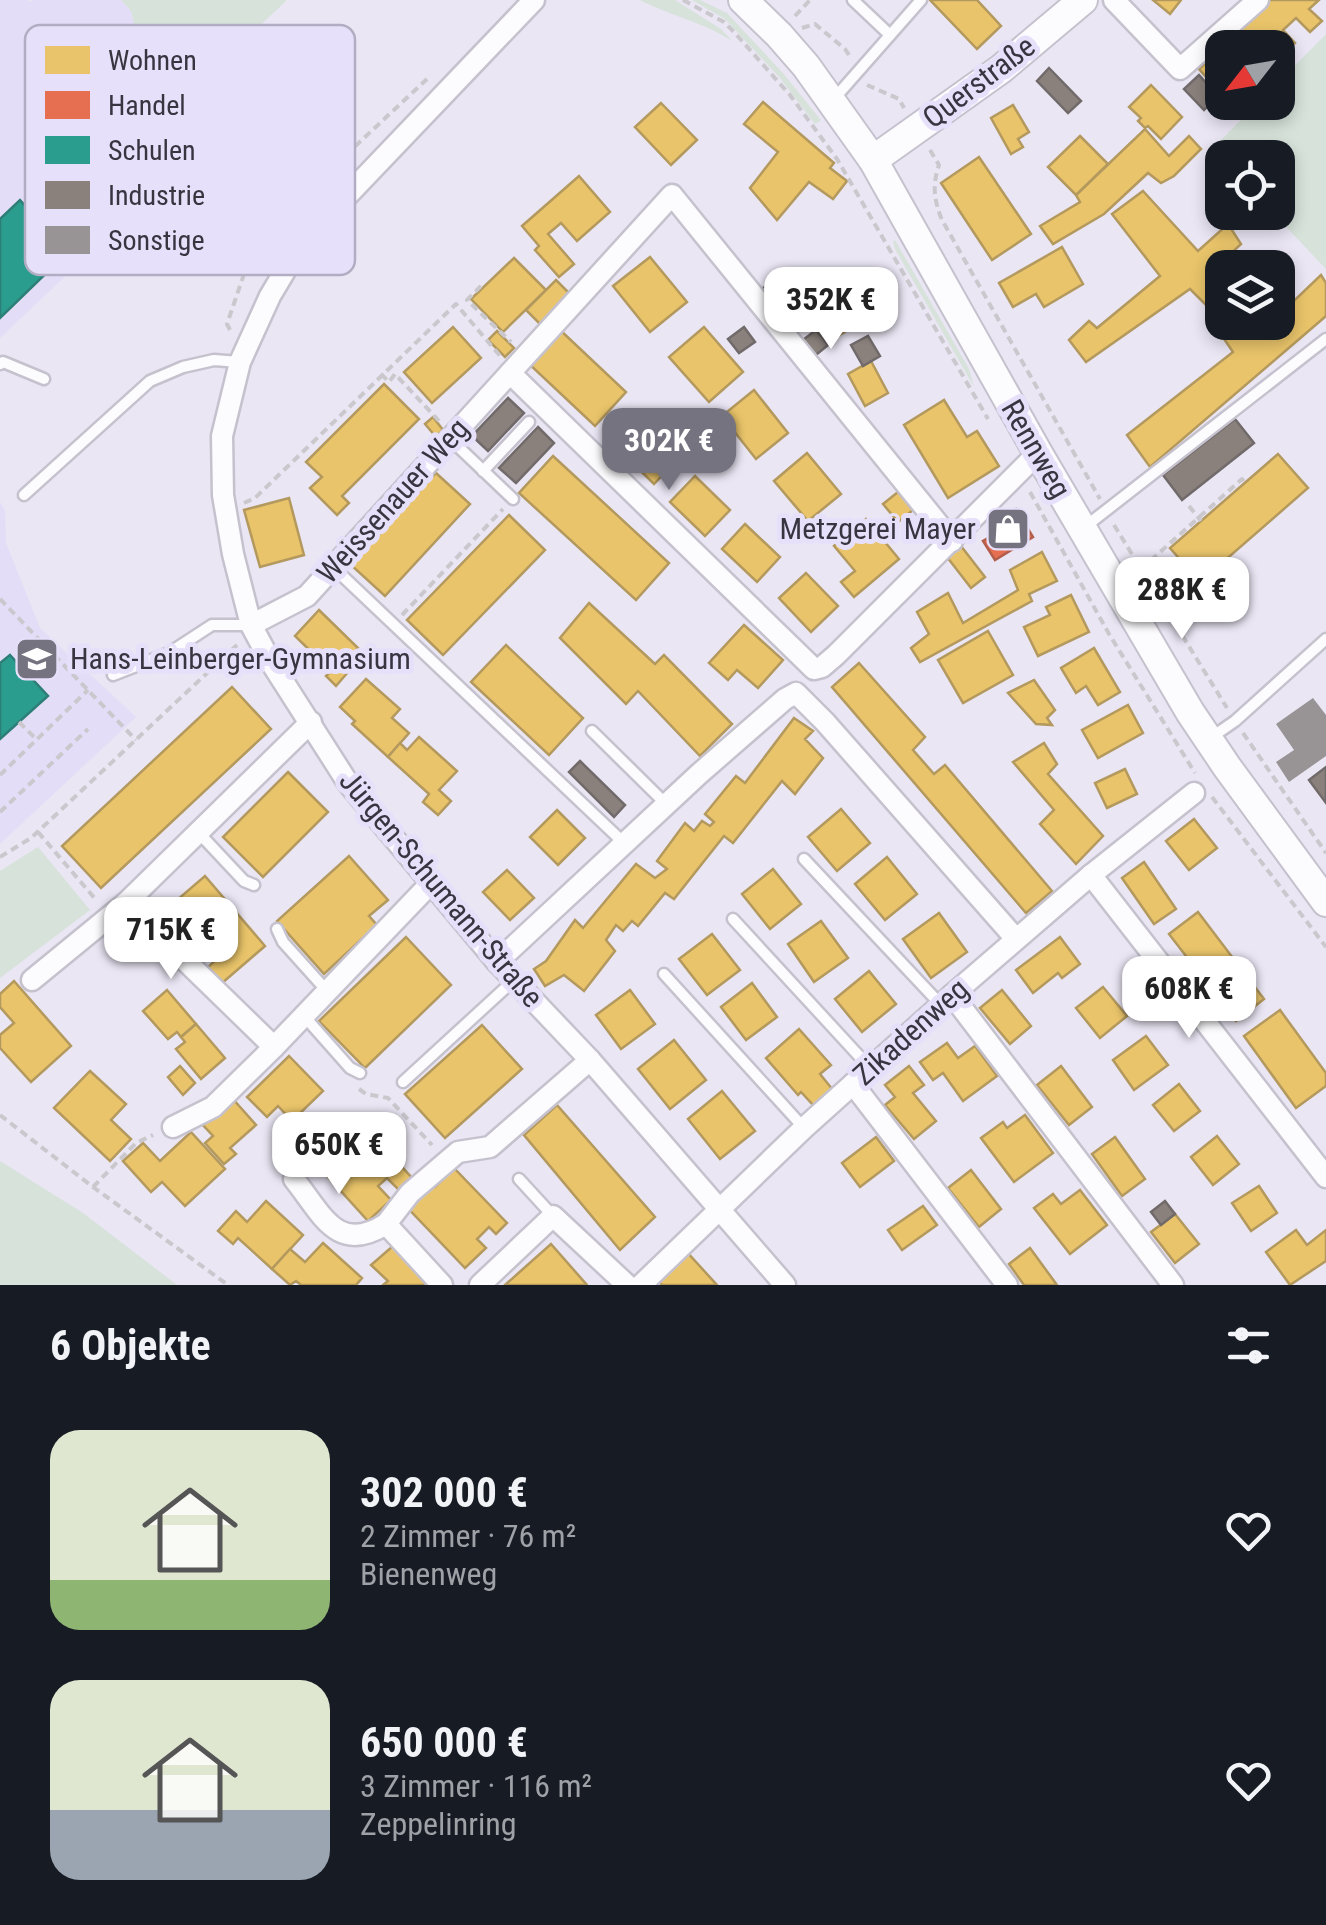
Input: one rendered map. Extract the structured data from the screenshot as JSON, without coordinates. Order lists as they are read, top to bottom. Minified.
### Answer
{"streets":{"main road":["Querstraße","Rennweg"],"street":["Weissenauer Weg","Jürgen-Schumann-Straße","Zikadenweg"]},"crossings":[["Querstraße","Rennweg"],["Weissenauer Weg","Jürgen-Schumann-Straße"],["Jürgen-Schumann-Straße","Zikadenweg"]],"places":{"shop":["Metzgerei Mayer"],"school or university":["Hans-Leinberger-Gymnasium"]},"legend":["Wohnen","Handel","Schulen","Industrie","Sonstige"],"north":"bottom left","page":{"price":["352K €","302K €","288K €","715K €","608K €","650K €"],"heading":"6 Objekte","list":[{"name":"302 000 €","note":"2 Zimmer · 76 m² · Bienenweg"},{"name":"650 000 €","note":"3 Zimmer · 116 m² · Zeppelinring"}]}}
